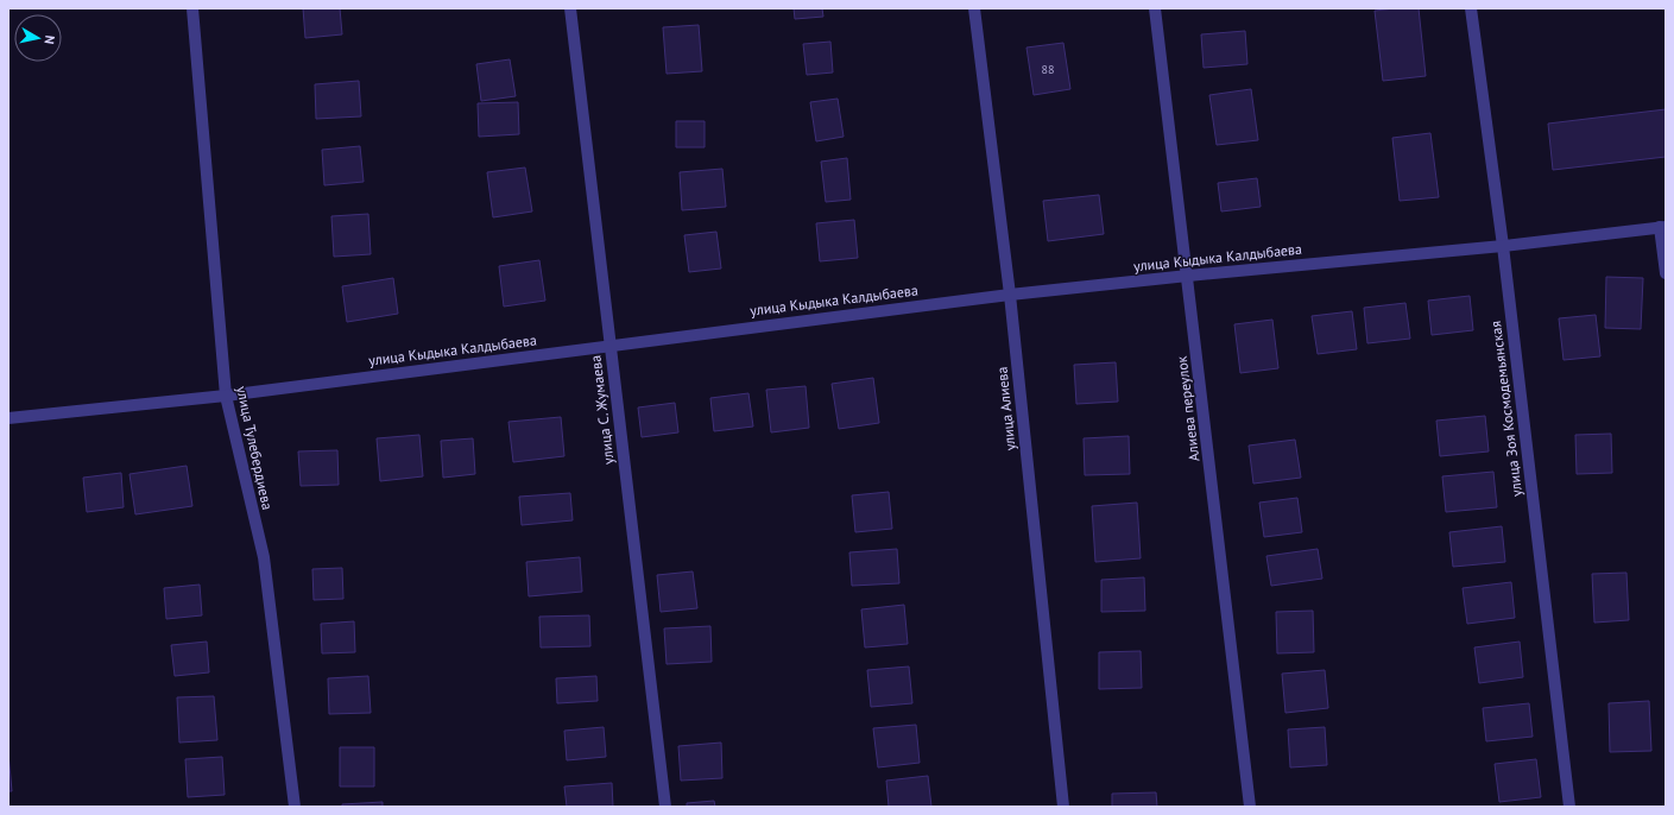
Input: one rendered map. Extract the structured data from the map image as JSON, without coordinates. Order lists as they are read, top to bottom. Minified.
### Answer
{"streets":{"street":["улица Кыдыка Калдыбаева","улица Алиева","Алиева переулок","улица Зоя Космодемьянская","улица С. Жумаева","улица Тулебердиева"]},"crossings":[["улица Кыдыка Калдыбаева","улица Алиева"],["улица Кыдыка Калдыбаева","Алиева переулок"],["улица Кыдыка Калдыбаева","улица Зоя Космодемьянская"],["улица Кыдыка Калдыбаева","улица С. Жумаева"],["улица Кыдыка Калдыбаева","улица Тулебердиева"]],"house_numbers":["88"],"north":"right"}
